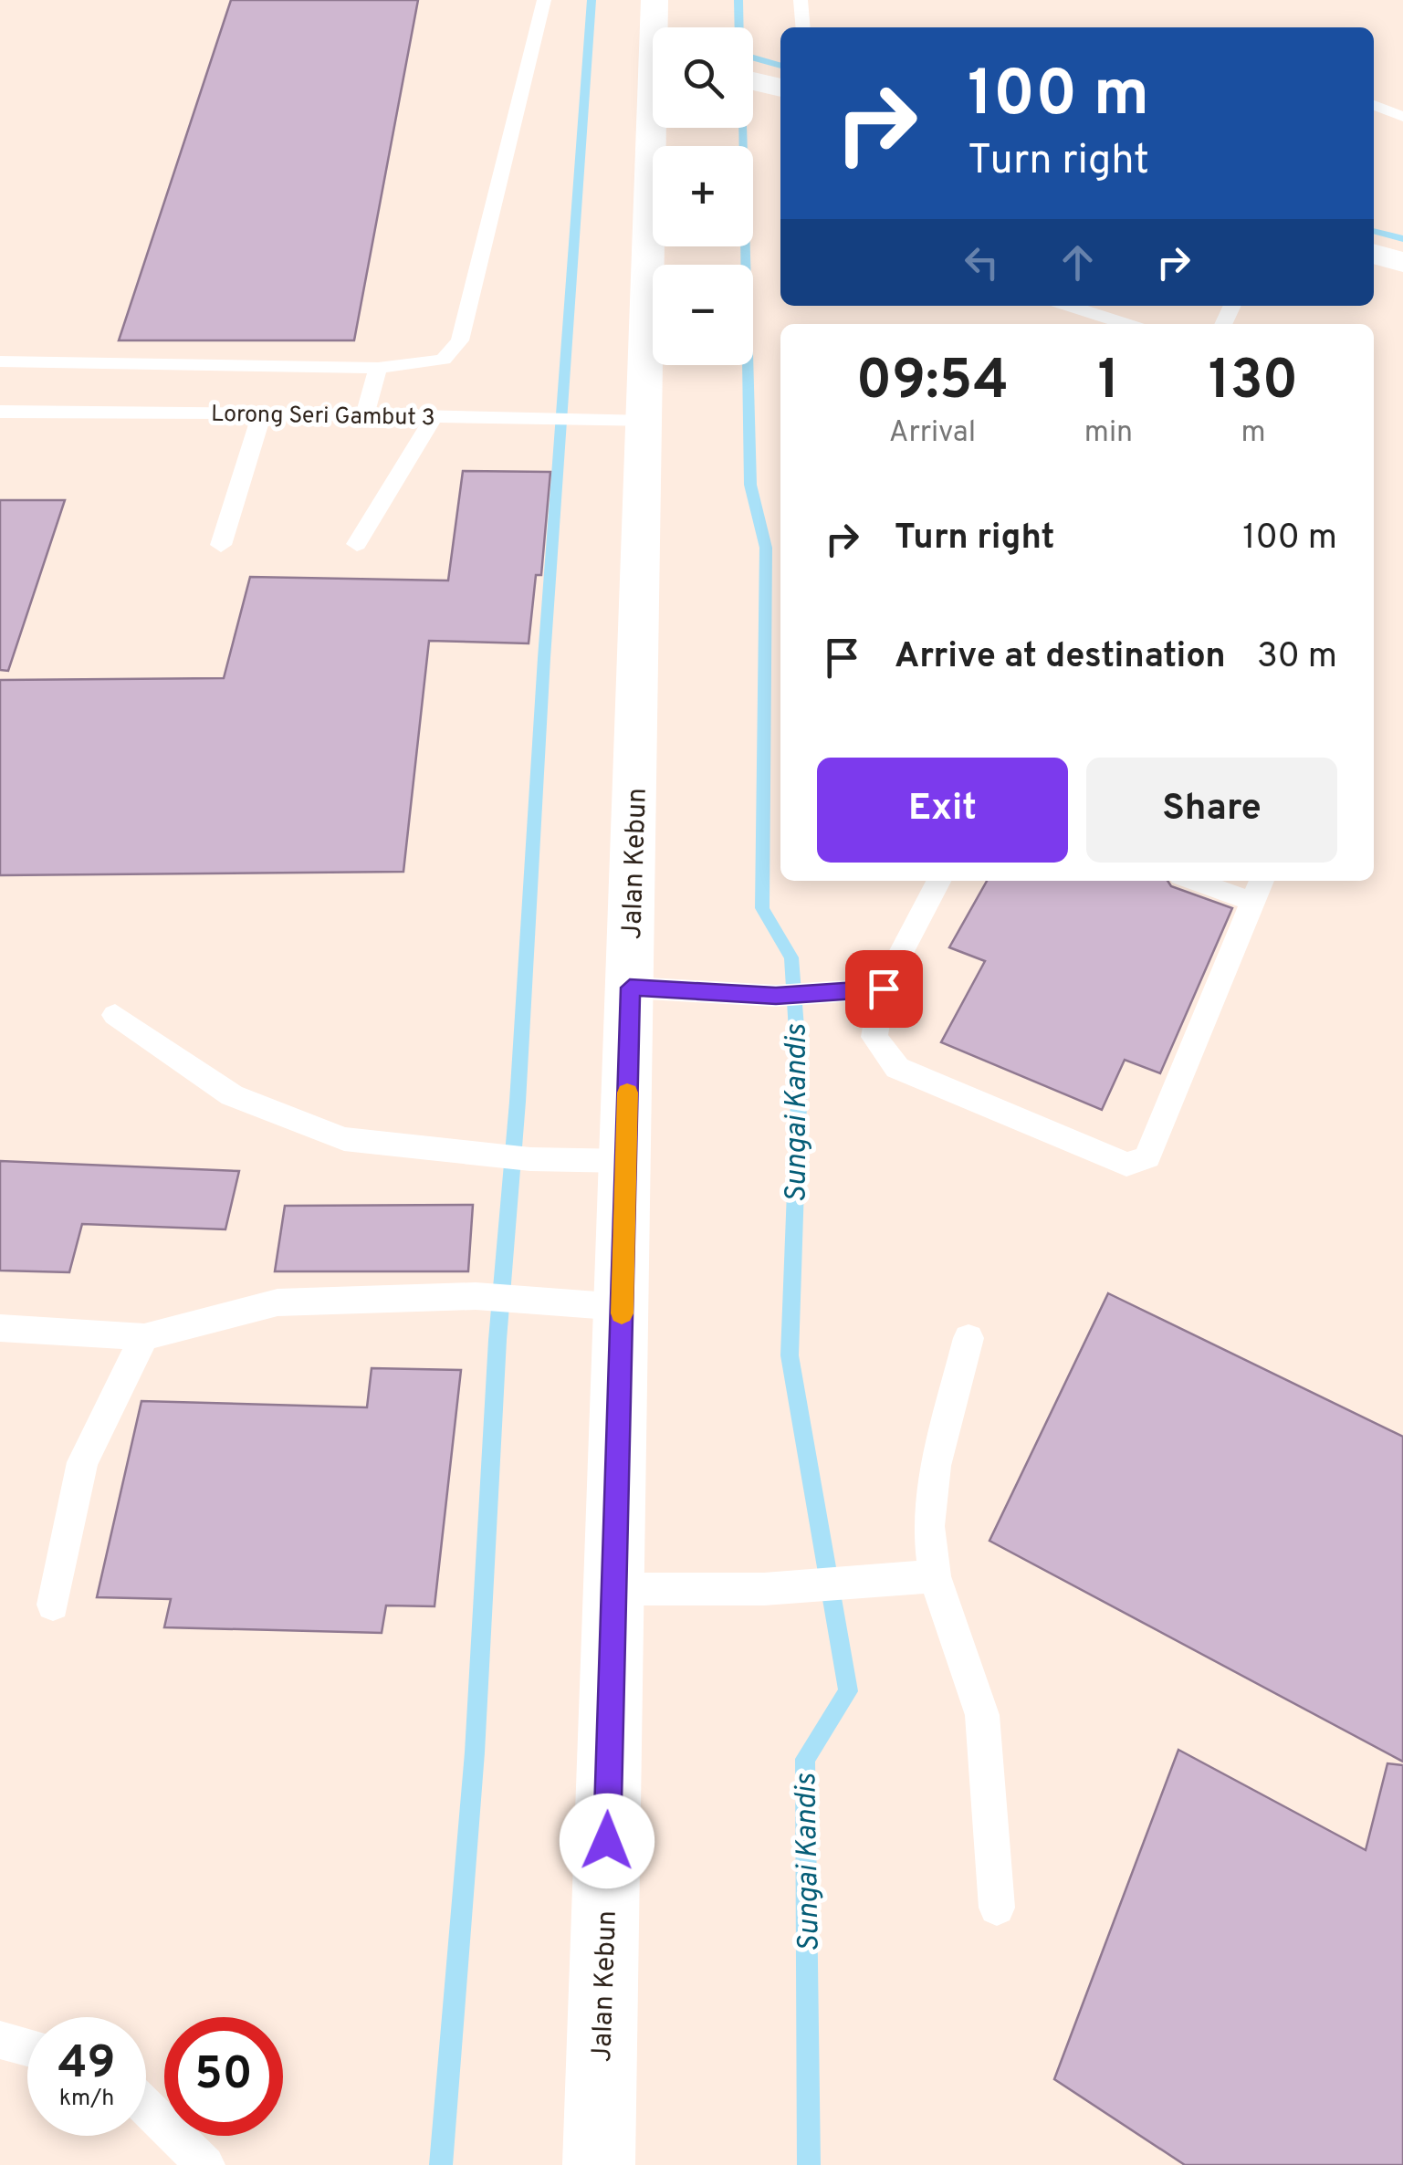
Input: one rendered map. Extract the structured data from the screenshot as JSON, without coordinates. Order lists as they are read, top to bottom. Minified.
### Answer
{"streets":{"main road":["Jalan Kebun"],"lane":["Lorong Seri Gambut 3"]},"crossings":[["Lorong Seri Gambut 3","Jalan Kebun"]],"water":["Sungai Kandis"],"page":{"map_buttons":["+","−"],"turn":["100 m","Turn right"],"eta":["09:54","Arrival","1","min","130","m"],"list":[{"name":"Turn right","value":"100 m"},{"name":"Arrive at destination","value":"30 m"}],"buttons":["Exit","Share"],"speed":"49 km/h","limit":"50"}}
